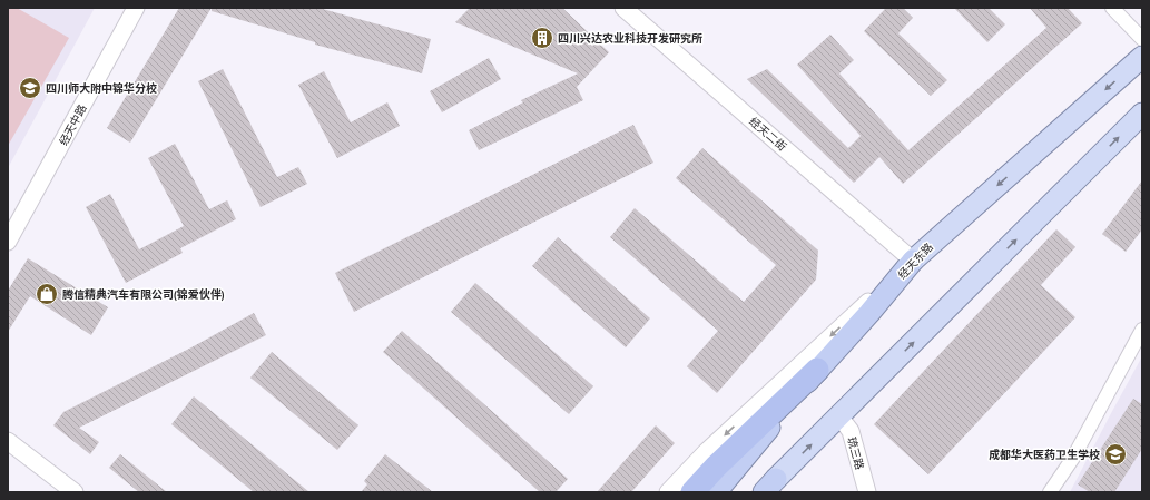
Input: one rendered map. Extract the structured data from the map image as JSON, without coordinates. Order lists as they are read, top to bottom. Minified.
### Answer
{"streets":{"highway":["经天东路"],"street":["经天中路","经天二街","琉三路"]},"crossings":[["经天二街","经天东路"]],"places":{"building":["四川兴达农业科技开发研究所"],"school or university":["四川师大附中锦华分校","成都华大医药卫生学校"],"shop":["腾信精典汽车有限公司(锦爱伙伴)"]}}
